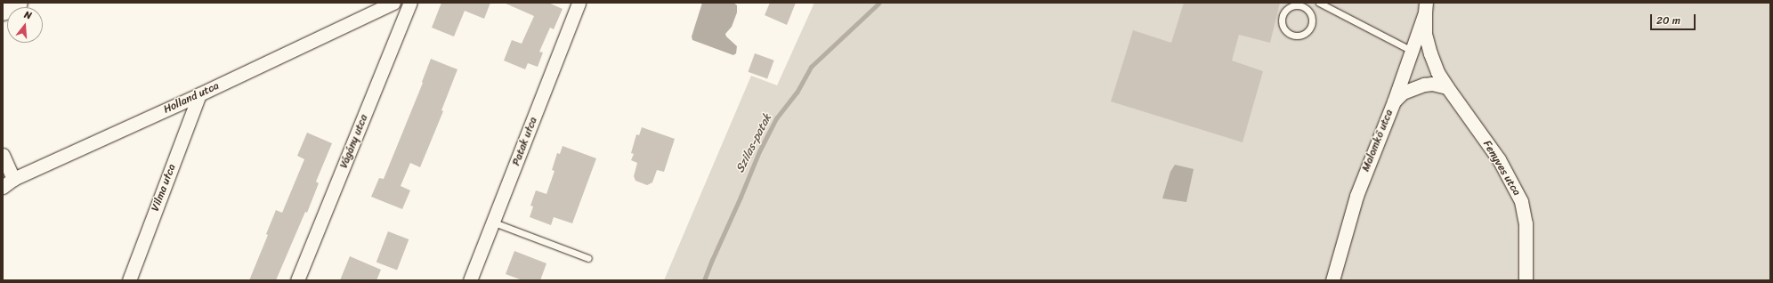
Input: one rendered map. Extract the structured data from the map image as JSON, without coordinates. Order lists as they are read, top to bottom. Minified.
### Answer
{"streets":{"street":["Holland utca","Malomkő utca","Vágány utca","Patak utca","Fenyves utca","Vilma utca"]},"crossings":[["Holland utca","Vilma utca"],["Malomkő utca","Fenyves utca"]],"water":["Szilas-patak"],"scale_bar":"20 m","north":"top"}
